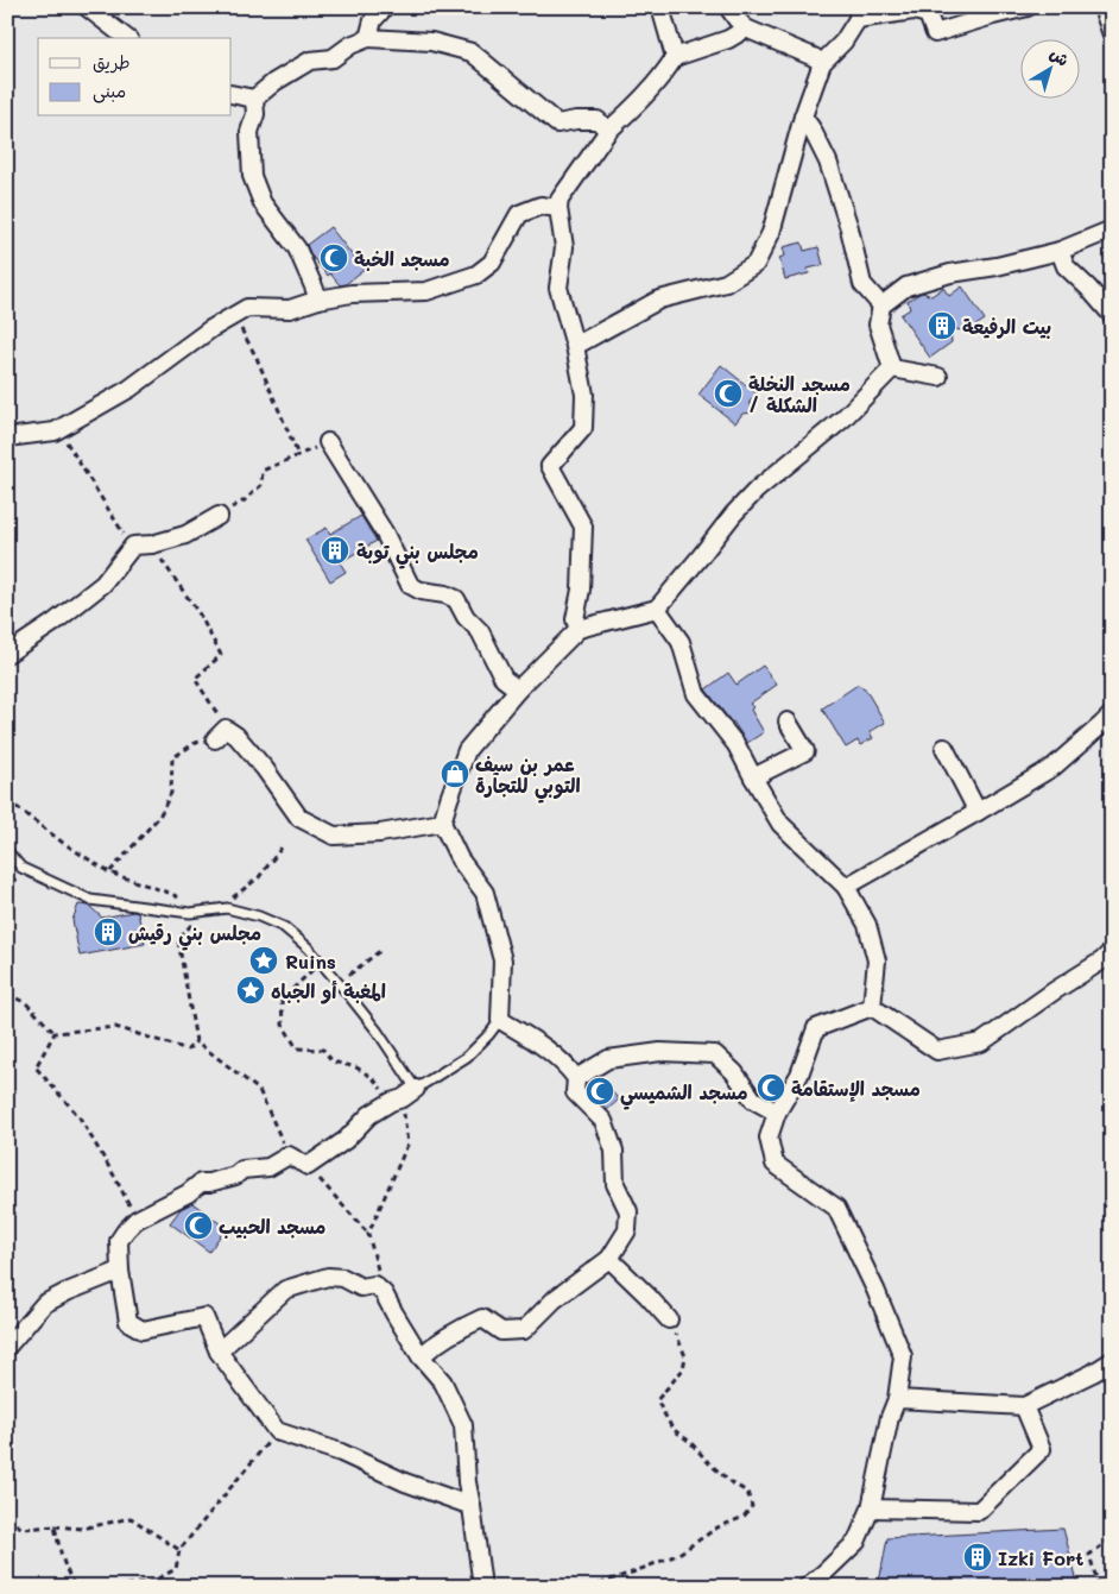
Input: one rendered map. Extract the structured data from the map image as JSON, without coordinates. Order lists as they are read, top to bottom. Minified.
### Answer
{"places":{"mosque":["مسجد الخبة","مسجد النخلة / الشكلة","مسجد الإستقامة","مسجد الشميسي","مسجد الحبيب"],"building":["بيت الرفيعة","مجلس بني توبة","مجلس بني رقيش","Izki Fort"],"shop":["عمر بن سيف التوبي للتجارة"],"place":["Ruins","المغبة أو الجباه"]},"legend":["طريق","مبنى"],"north":"top right"}
